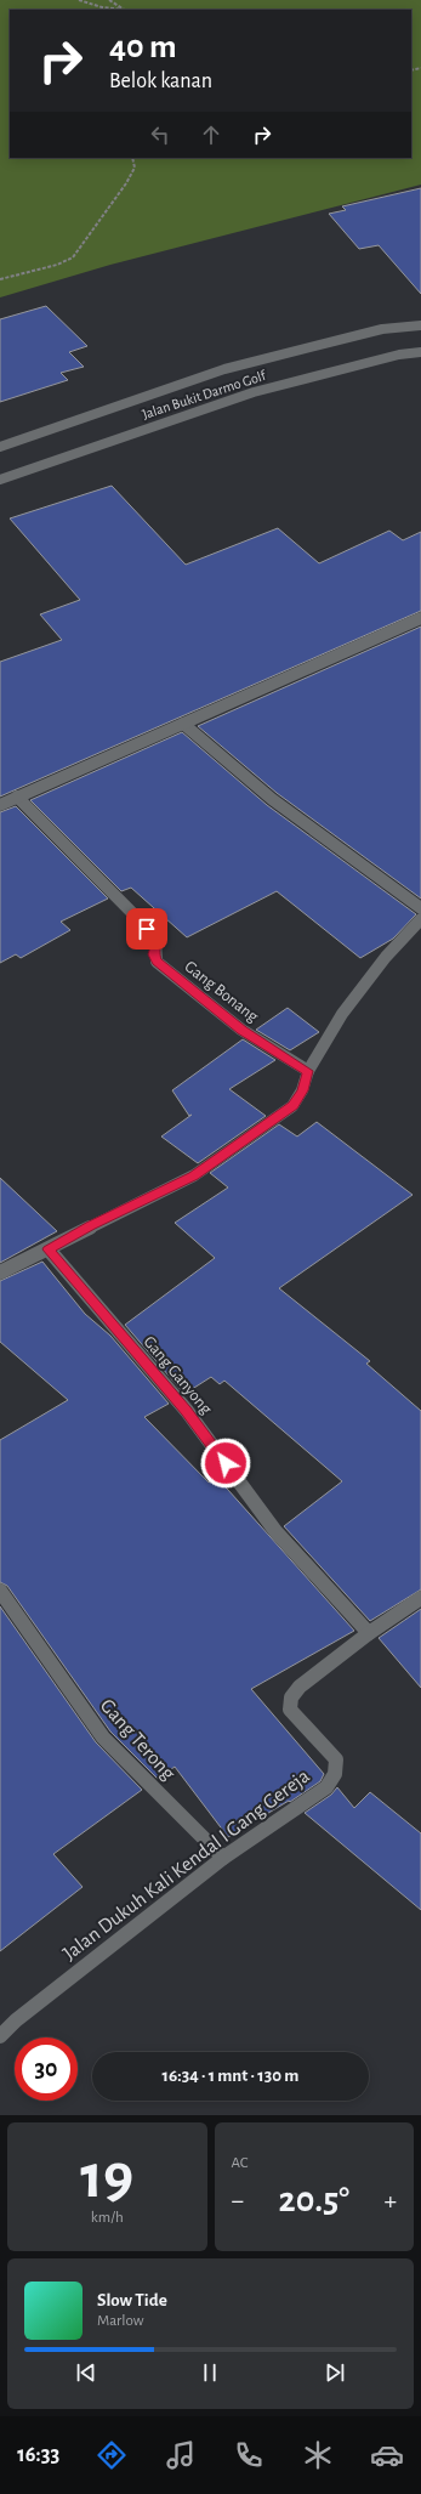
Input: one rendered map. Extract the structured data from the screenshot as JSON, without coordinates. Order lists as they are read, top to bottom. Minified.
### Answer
{"streets":{"street":["Jalan Bukit Darmo Golf","Gang Bonang","Gang Ganyong","Gang Terong","Jalan Dukuh Kali Kendal I Gang Gereja"]},"crossings":[["Gang Ganyong","Jalan Dukuh Kali Kendal I Gang Gereja"],["Gang Terong","Jalan Dukuh Kali Kendal I Gang Gereja"]],"page":{"turn":["40 m","Belok kanan"],"limit":"30","trip":"16:34 · 1 mnt · 130 m","tile":[["19","km/h"],"AC"],"heat":["−","20.5°","+"],"song":["Slow Tide","Marlow"],"tabs":"16:33"}}
